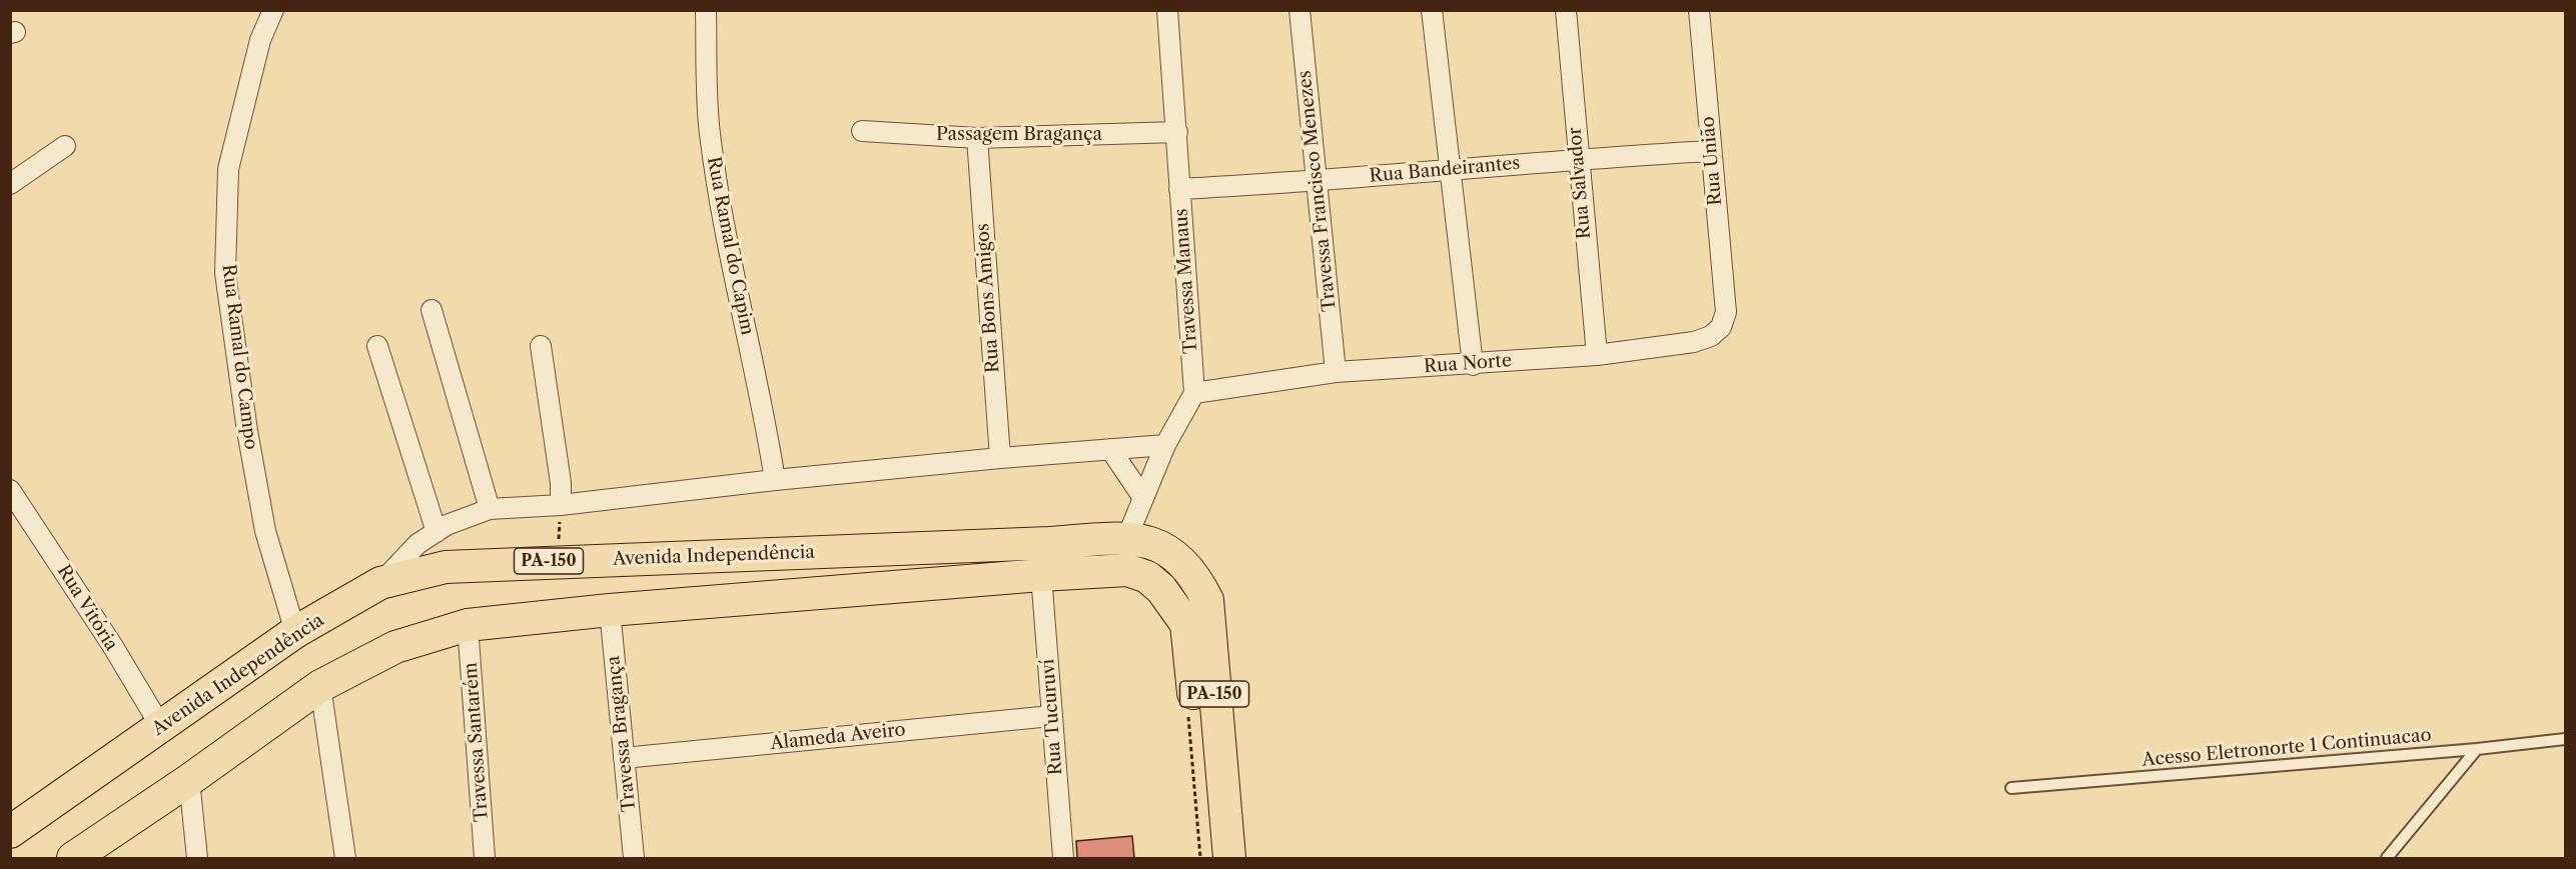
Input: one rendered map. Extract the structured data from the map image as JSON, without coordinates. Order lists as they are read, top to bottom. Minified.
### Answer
{"streets":{"main road":["Avenida Independência","PA-150"],"street":["Passagem Bragança","Rua União","Rua Bandeirantes","Rua Salvador","Travessa Francisco Menezes","Rua Ramal do Capim","Travessa Manaus","Rua Bons Amigos","Rua Ramal do Campo","Rua Norte","Rua Vitória","Rua Tucuruví","Travessa Bragança","Alameda Aveiro","Travessa Santarém"],"lane":["Acesso Eletronorte 1 Continuacao"]},"crossings":[["Passagem Bragança","Travessa Manaus"],["Passagem Bragança","Rua Bons Amigos"],["Rua União","Rua Bandeirantes"],["Rua União","Rua Norte"],["Rua Bandeirantes","Rua Salvador"],["Rua Bandeirantes","Travessa Francisco Menezes"],["Rua Bandeirantes","Travessa Manaus"],["Rua Salvador","Rua Norte"],["Travessa Francisco Menezes","Rua Norte"],["Travessa Manaus","Rua Norte"],["Rua Ramal do Campo","Avenida Independência"],["Avenida Independência","Rua Vitória"],["PA-150","Rua Tucuruví"],["PA-150","Travessa Bragança"],["PA-150","Travessa Santarém"],["Rua Tucuruví","Alameda Aveiro"],["Travessa Bragança","Alameda Aveiro"]]}
